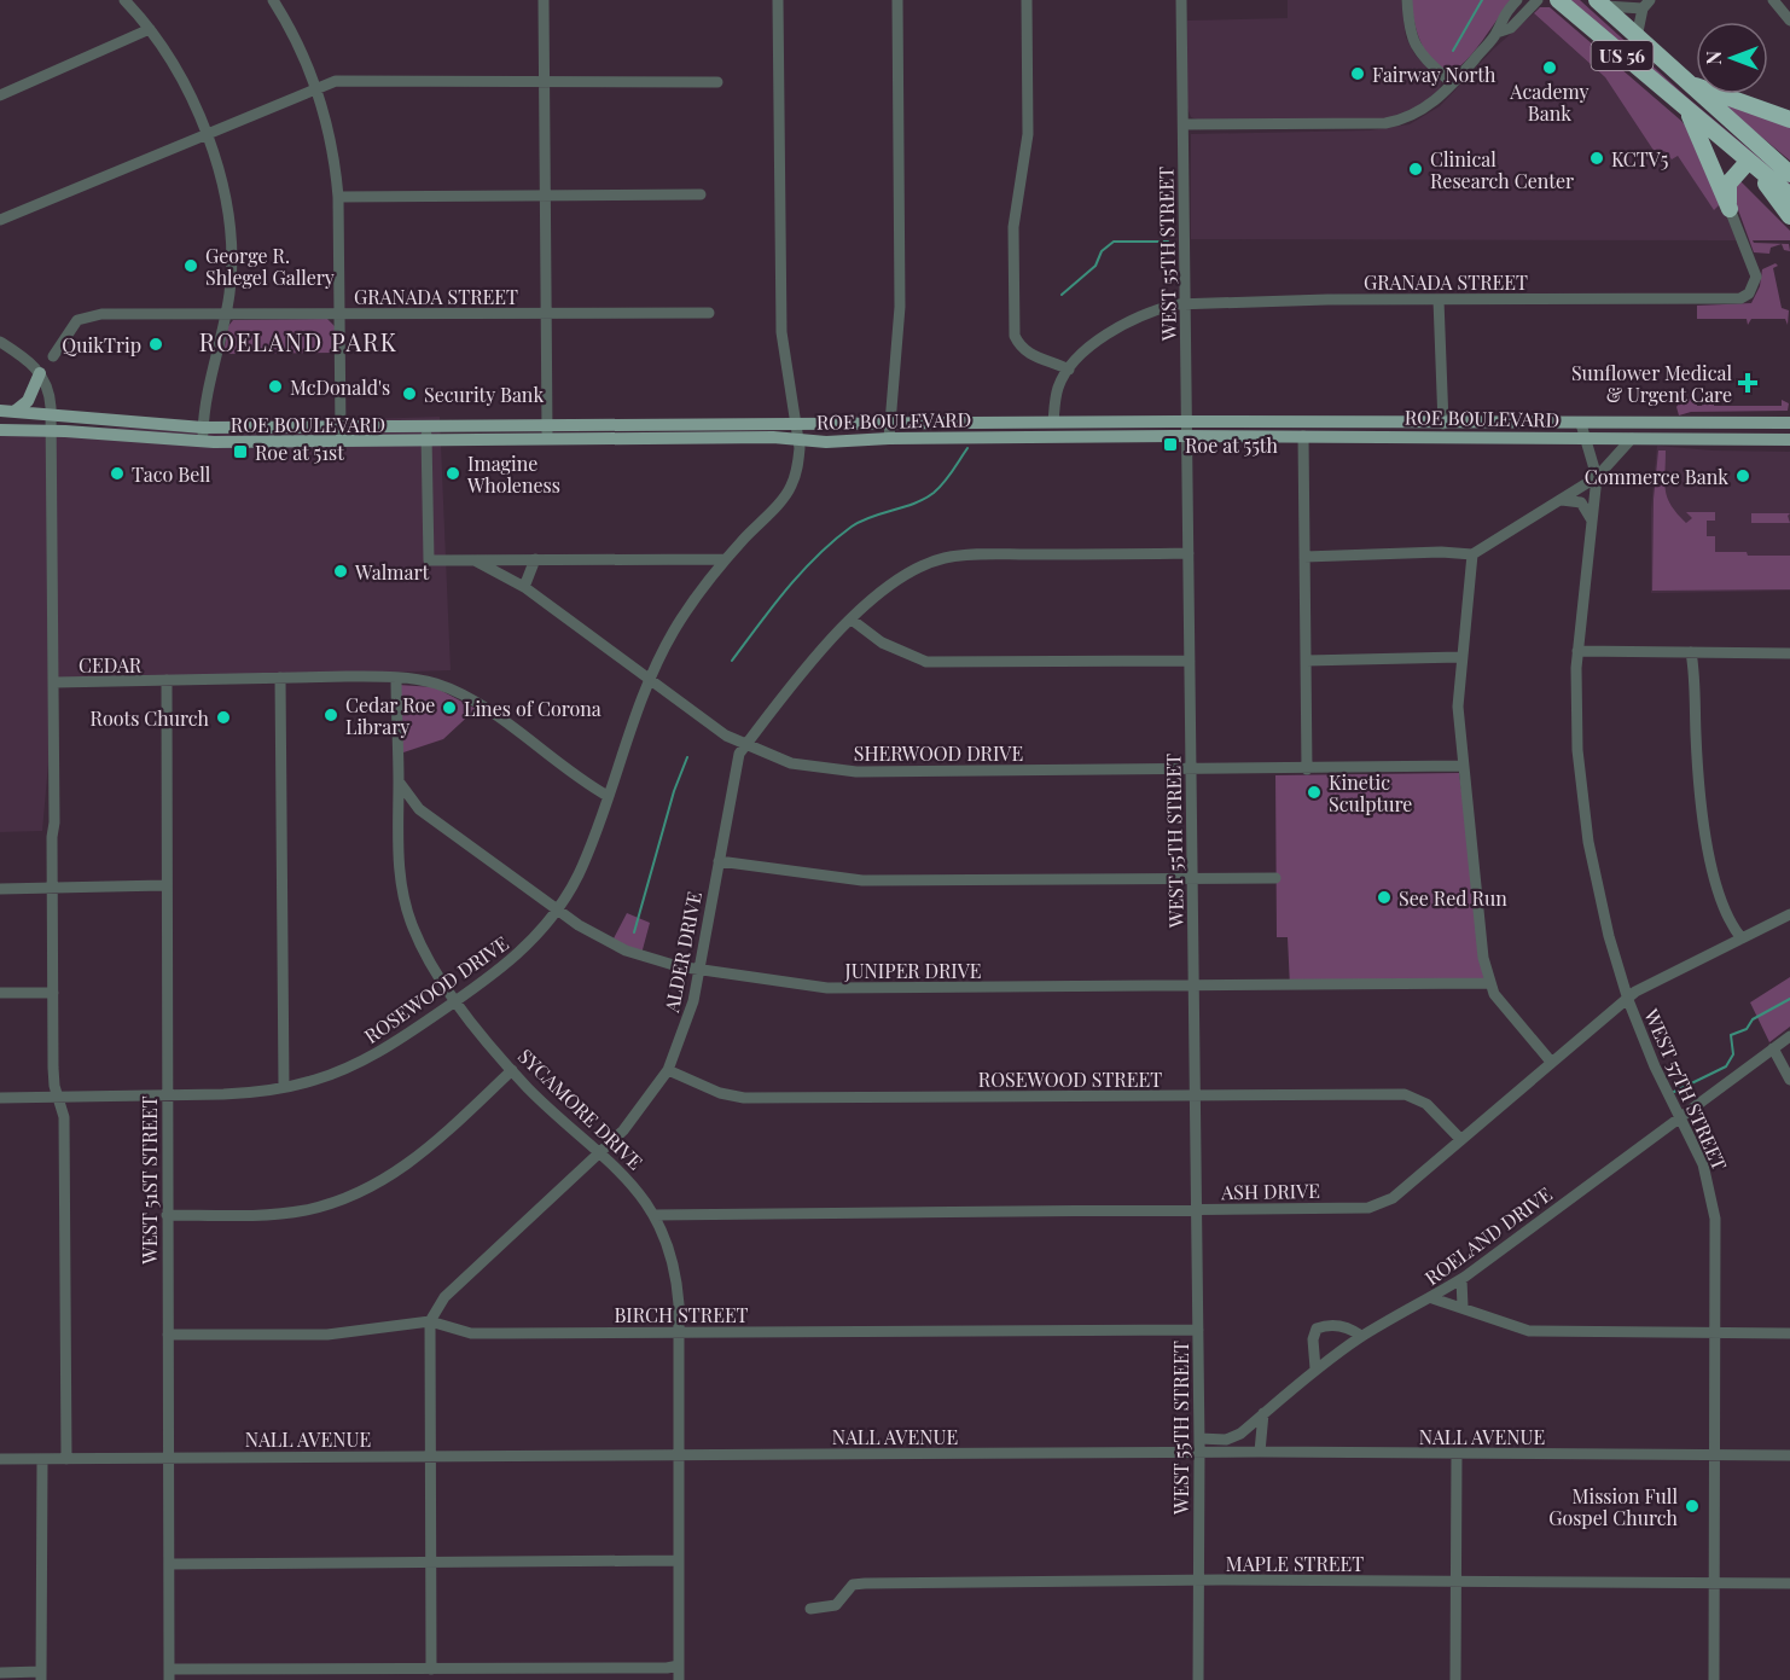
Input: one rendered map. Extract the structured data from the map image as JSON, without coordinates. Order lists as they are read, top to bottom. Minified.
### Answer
{"streets":{"highway":["US 56"],"main road":["ROE BOULEVARD"],"street":["WEST 55TH STREET","GRANADA STREET","CEDAR","SHERWOOD DRIVE","ALDER DRIVE","JUNIPER DRIVE","ROSEWOOD DRIVE","ROSEWOOD STREET","WEST 57TH STREET","SYCAMORE DRIVE","WEST 51ST STREET","ASH DRIVE","ROELAND DRIVE","BIRCH STREET","NALL AVENUE","MAPLE STREET"]},"crossings":[["WEST 55TH STREET","GRANADA STREET"],["WEST 55TH STREET","ROE BOULEVARD"],["WEST 55TH STREET","SHERWOOD DRIVE"],["WEST 55TH STREET","ALDER DRIVE"],["WEST 55TH STREET","JUNIPER DRIVE"],["WEST 55TH STREET","ROSEWOOD STREET"],["WEST 55TH STREET","ASH DRIVE"],["WEST 55TH STREET","ROELAND DRIVE"],["WEST 55TH STREET","BIRCH STREET"],["WEST 55TH STREET","NALL AVENUE"],["WEST 55TH STREET","MAPLE STREET"],["ROE BOULEVARD","ROSEWOOD DRIVE"],["ROE BOULEVARD","WEST 57TH STREET"],["CEDAR","ROSEWOOD DRIVE"],["CEDAR","SYCAMORE DRIVE"],["CEDAR","WEST 51ST STREET"],["SHERWOOD DRIVE","ALDER DRIVE"],["SHERWOOD DRIVE","ROSEWOOD DRIVE"],["ALDER DRIVE","JUNIPER DRIVE"],["ALDER DRIVE","ROSEWOOD STREET"],["ALDER DRIVE","SYCAMORE DRIVE"],["ALDER DRIVE","BIRCH STREET"],["JUNIPER DRIVE","ROSEWOOD DRIVE"],["JUNIPER DRIVE","SYCAMORE DRIVE"],["ROSEWOOD DRIVE","SYCAMORE DRIVE"],["ROSEWOOD DRIVE","WEST 51ST STREET"],["ROSEWOOD STREET","ASH DRIVE"],["WEST 57TH STREET","ASH DRIVE"],["WEST 57TH STREET","ROELAND DRIVE"],["WEST 57TH STREET","NALL AVENUE"],["WEST 57TH STREET","MAPLE STREET"],["SYCAMORE DRIVE","ASH DRIVE"],["SYCAMORE DRIVE","BIRCH STREET"],["SYCAMORE DRIVE","NALL AVENUE"],["WEST 51ST STREET","BIRCH STREET"],["WEST 51ST STREET","NALL AVENUE"]],"districts":["ROELAND PARK"],"places":{"other":["Academy Bank","Fairway North","KCTV5","Clinical Research Center","George R. Shlegel Gallery","QuikTrip","McDonald's","Security Bank","Taco Bell","Imagine Wholeness","Commerce Bank","Walmart","Lines of Corona","Cedar Roe Library","Roots Church","Kinetic Sculpture","See Red Run","Mission Full Gospel Church"],"health":["Sunflower Medical & Urgent Care"],"transit":["Roe at 55th","Roe at 51st"]},"north":"left"}
